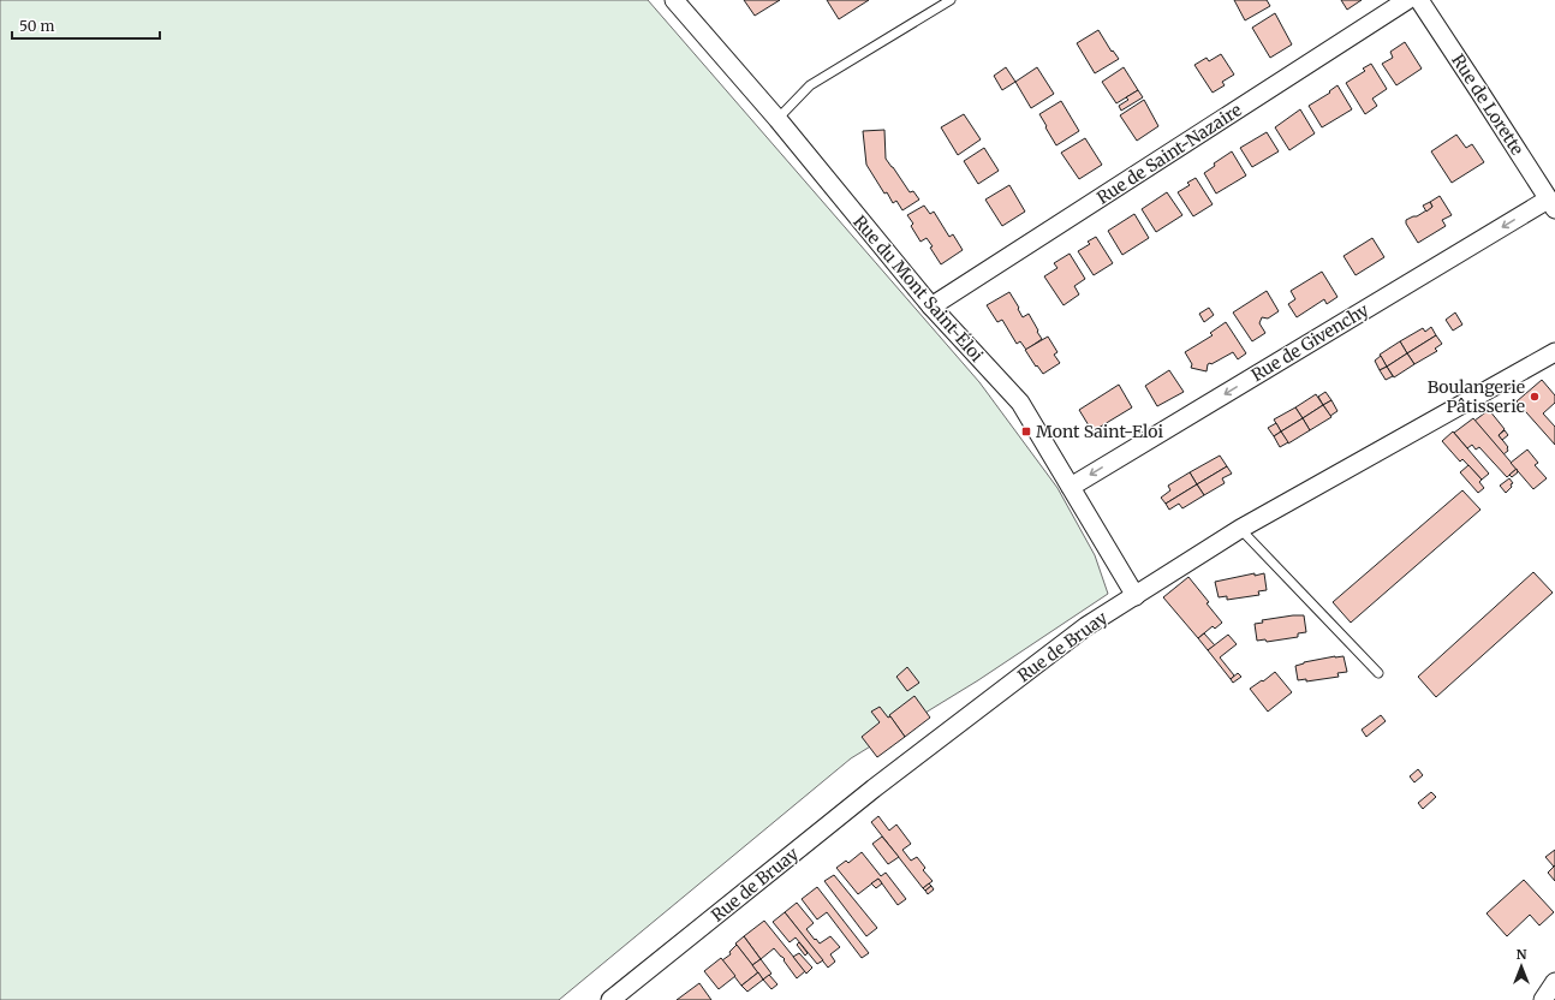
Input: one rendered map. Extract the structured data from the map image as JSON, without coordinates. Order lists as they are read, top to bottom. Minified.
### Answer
{"streets":{"street":["Rue de Lorette","Rue de Saint-Nazaire","Rue du Mont Saint-Éloi","Rue de Givenchy","Rue de Bruay"]},"crossings":[["Rue de Lorette","Rue de Givenchy"],["Rue de Saint-Nazaire","Rue du Mont Saint-Éloi"],["Rue du Mont Saint-Éloi","Rue de Givenchy"],["Rue du Mont Saint-Éloi","Rue de Bruay"]],"one_way":["Rue de Givenchy"],"places":{"other":["Boulangerie Pâtisserie"],"transit":["Mont Saint-Eloi"]},"scale_bar":"50 m","north":"top"}
